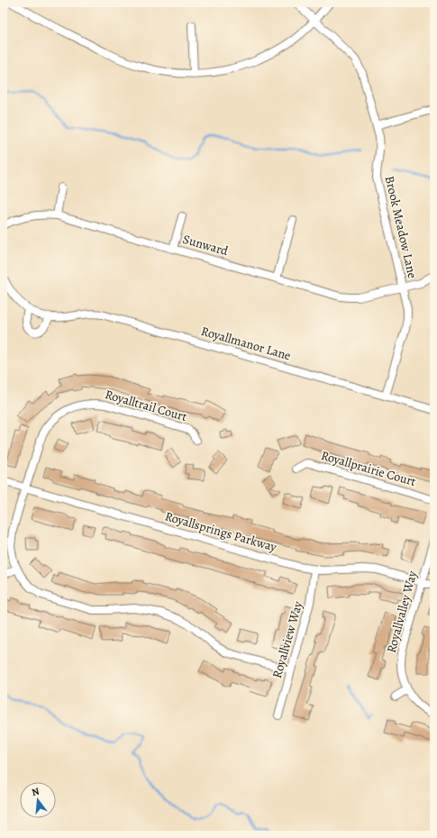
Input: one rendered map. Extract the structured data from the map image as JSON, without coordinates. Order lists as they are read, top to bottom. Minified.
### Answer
{"streets":{"street":["Brook Meadow Lane","Sunward","Royallmanor Lane","Royalltrail Court","Royallprairie Court","Royallsprings Parkway","Royallvalley Way","Royallview Way"]},"crossings":[["Brook Meadow Lane","Sunward"],["Brook Meadow Lane","Royallmanor Lane"],["Royalltrail Court","Royallsprings Parkway"],["Royalltrail Court","Royallview Way"],["Royallsprings Parkway","Royallvalley Way"],["Royallsprings Parkway","Royallview Way"]],"north":"top"}
